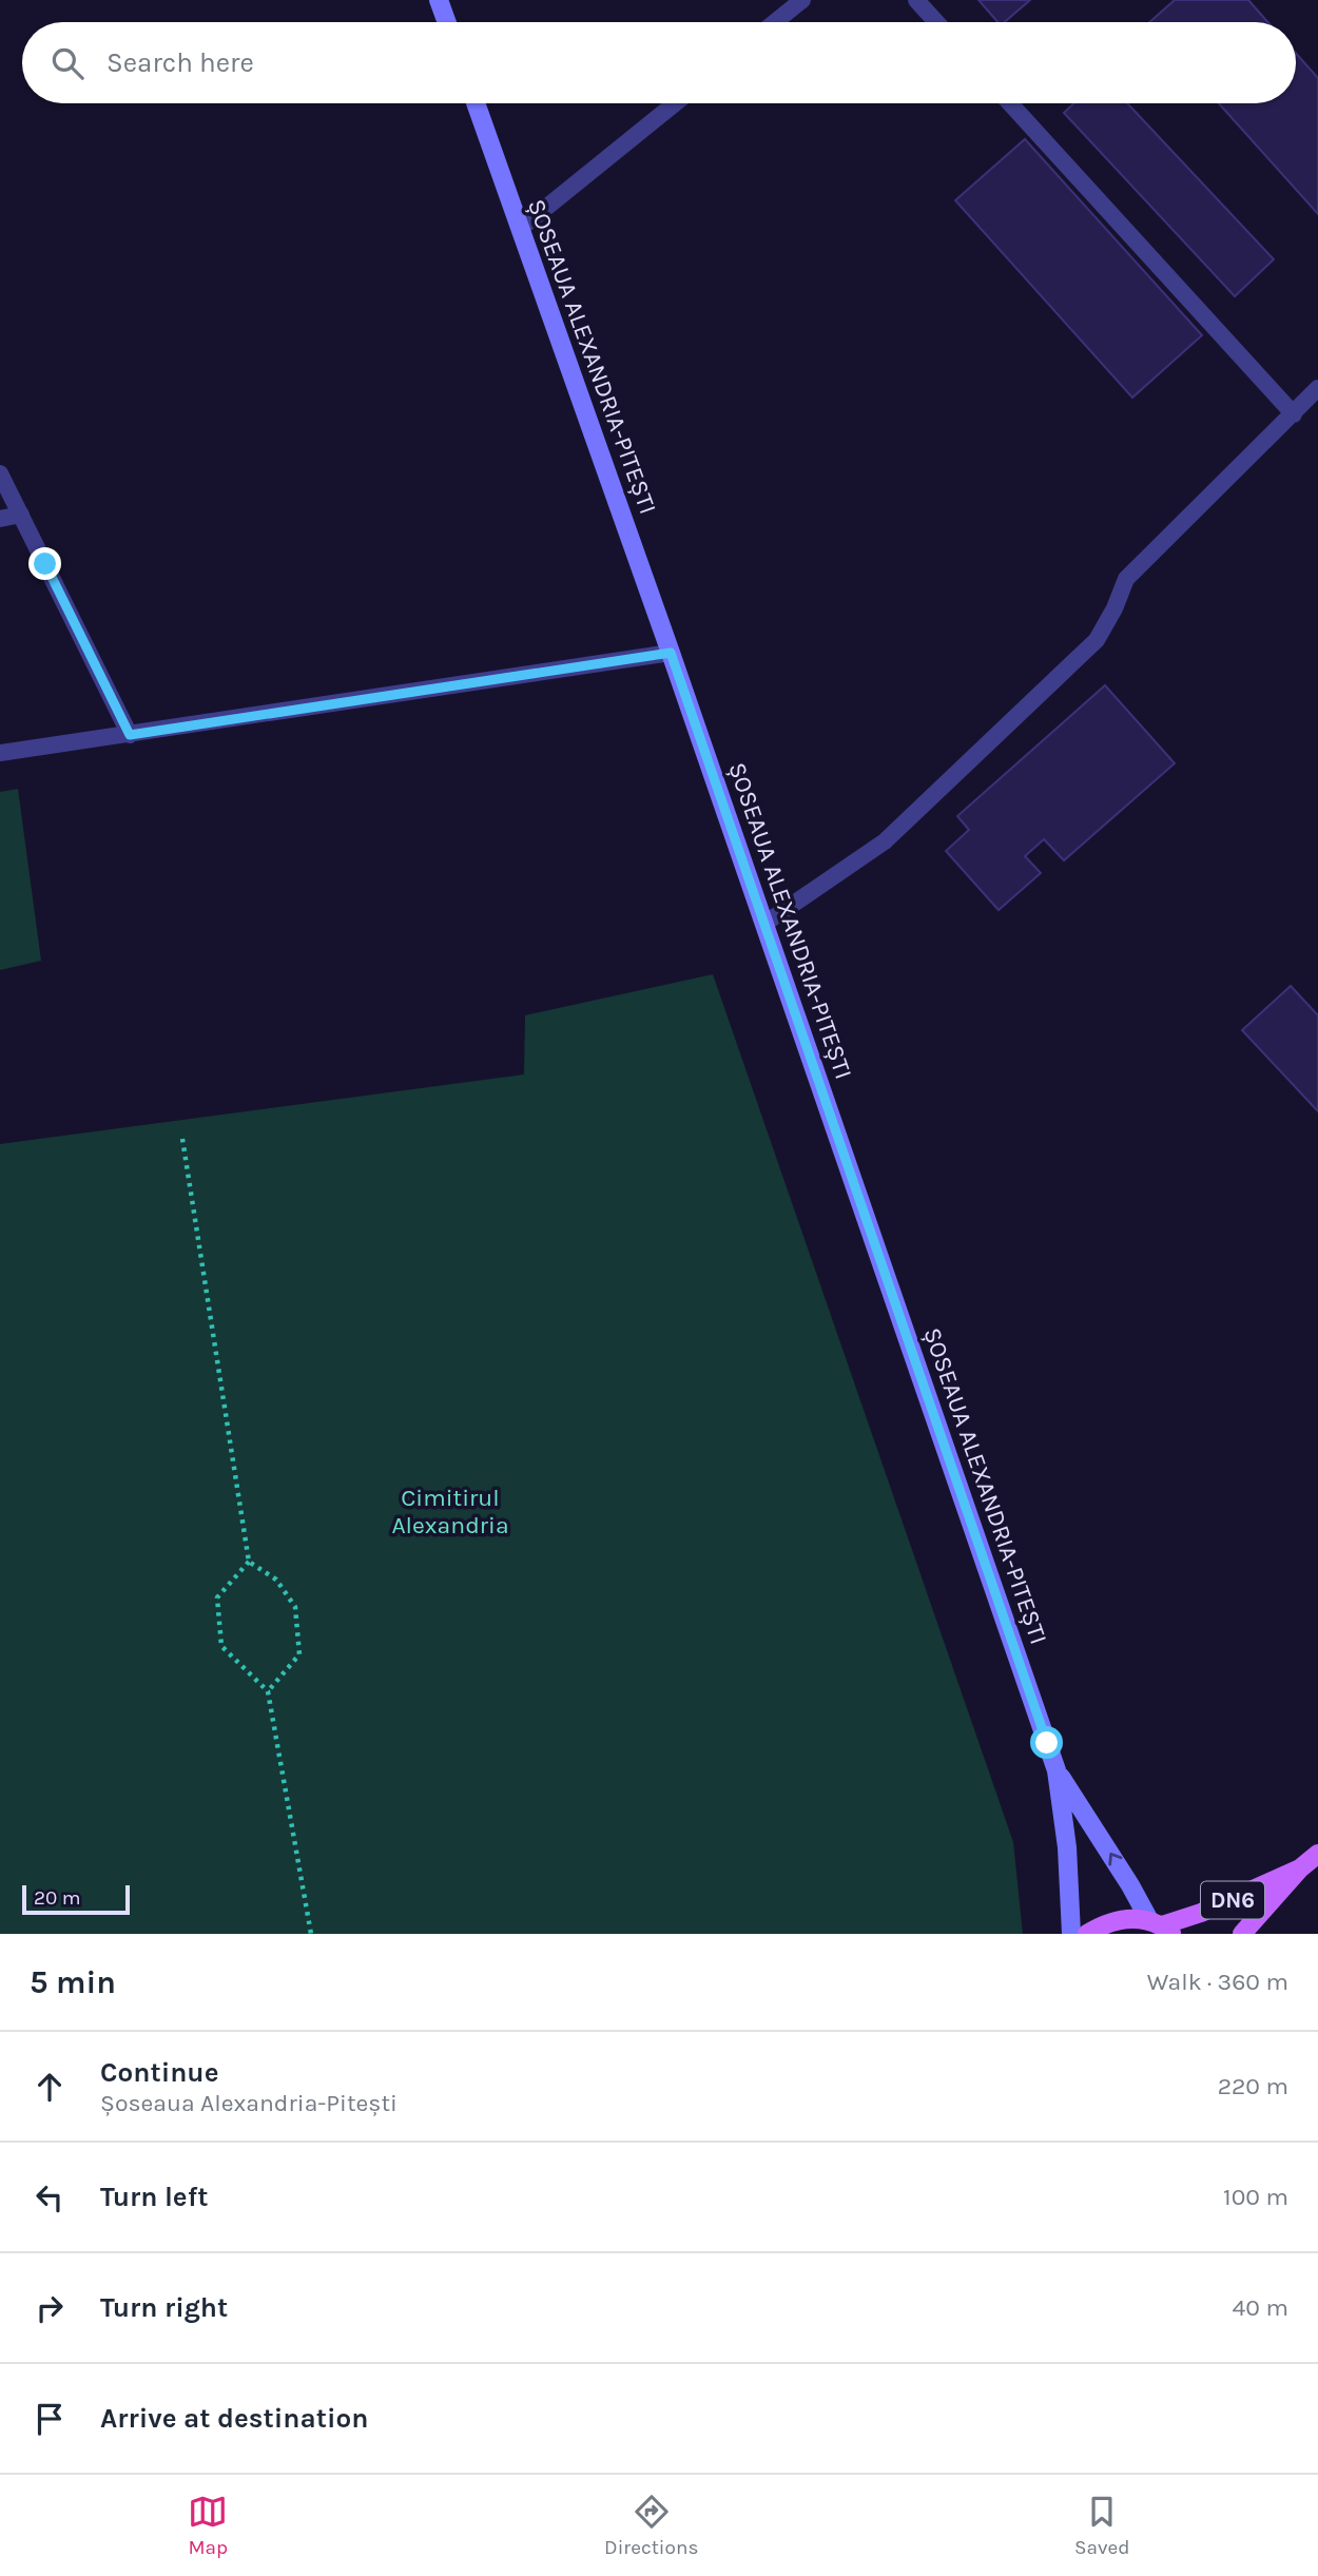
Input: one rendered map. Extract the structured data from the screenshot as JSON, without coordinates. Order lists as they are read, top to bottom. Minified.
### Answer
{"streets":{"main road":["ȘOSEAUA ALEXANDRIA-PITEȘTI","DN6"]},"crossings":[["ȘOSEAUA ALEXANDRIA-PITEȘTI","DN6"]],"parks":["Cimitirul Alexandria"],"scale_bar":"20 m","page":{"search":"Search here","scale":"20 m","heading":["5 min","Walk · 360 m"],"list":[["Continue","Șoseaua Alexandria-Pitești","220 m"],["Turn left","100 m"],["Turn right","40 m"],"Arrive at destination"],"nav":["Map","Directions","Saved"]}}
